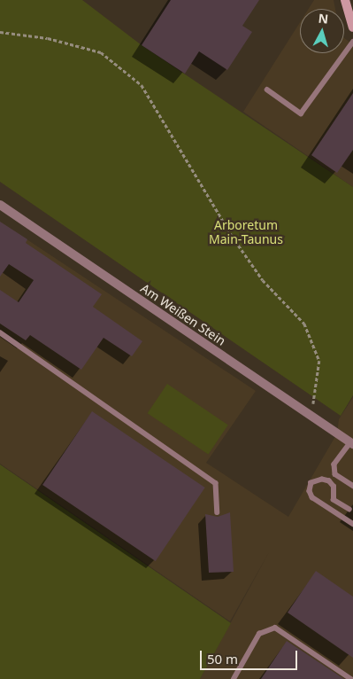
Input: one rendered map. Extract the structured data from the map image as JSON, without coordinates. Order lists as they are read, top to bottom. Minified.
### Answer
{"streets":{"street":["Am Weißen Stein"]},"parks":["Arboretum Main-Taunus"],"scale_bar":"50 m","north":"top"}
